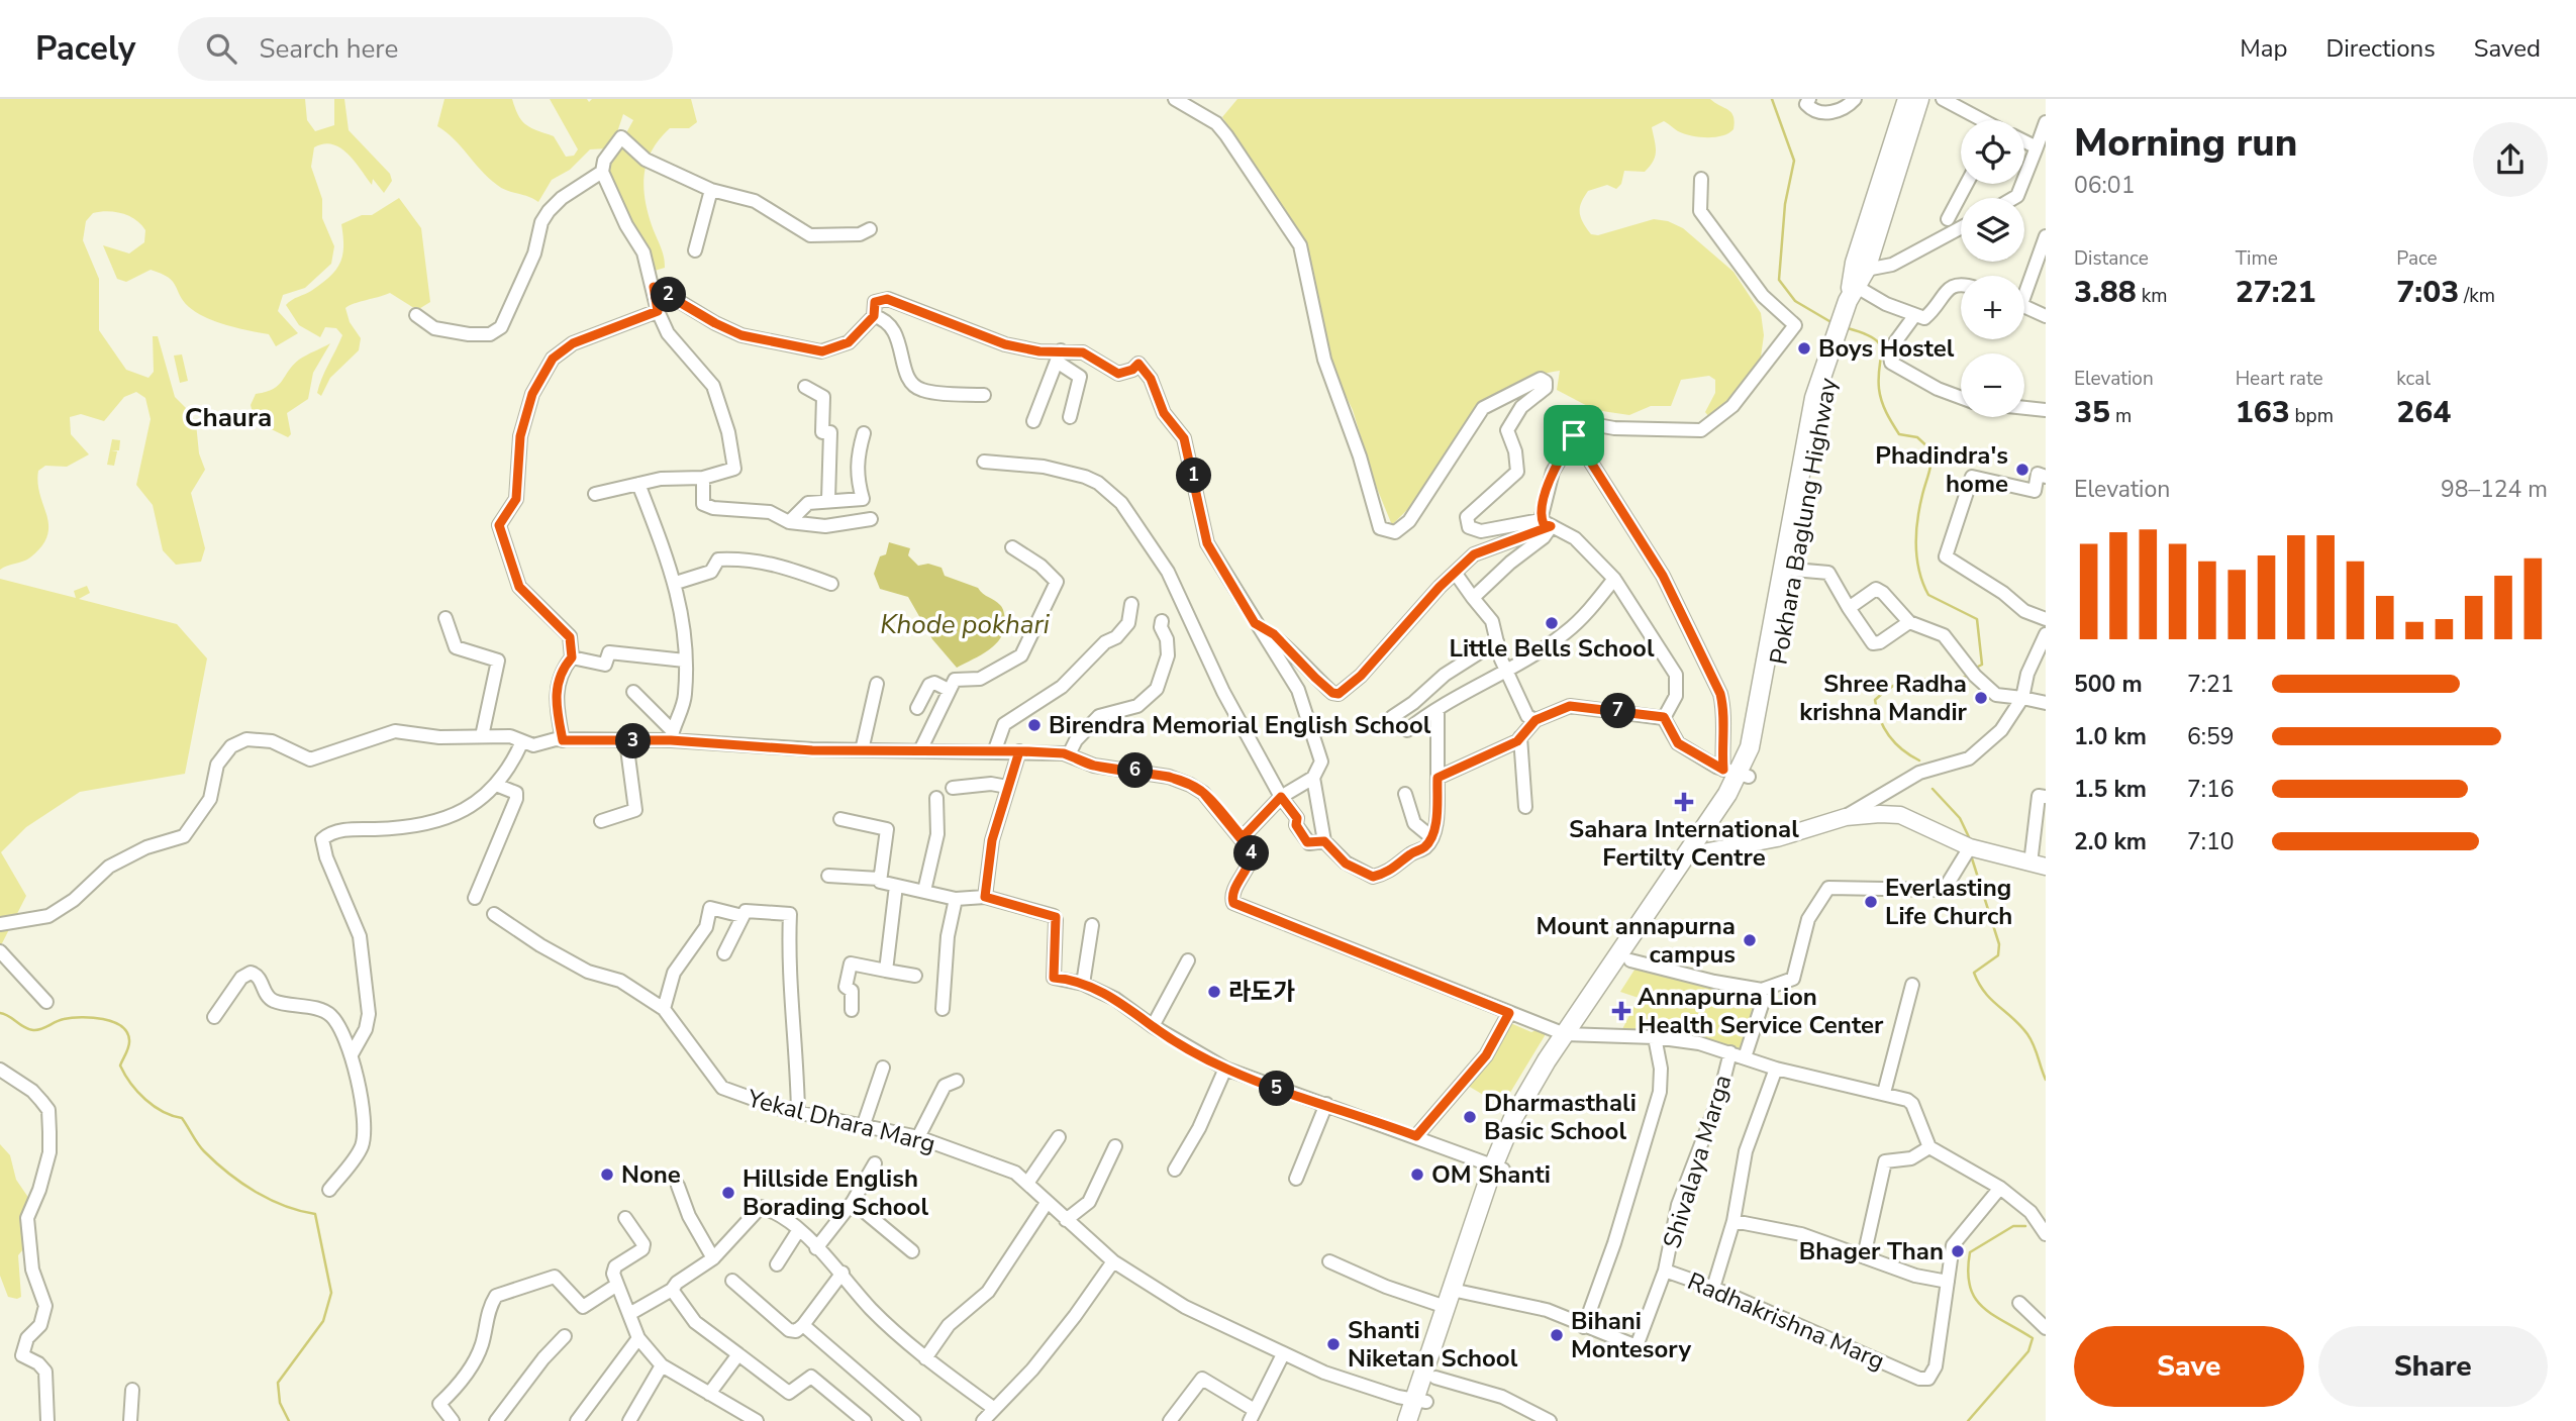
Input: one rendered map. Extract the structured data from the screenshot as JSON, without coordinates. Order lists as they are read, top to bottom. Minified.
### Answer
{"streets":{"highway":["Pokhara Baglung Highway"],"street":["Yekal Dhara Marg","Shivalaya Marga","Radhakrishna Marg"]},"crossings":[["Pokhara Baglung Highway","Yekal Dhara Marg"],["Pokhara Baglung Highway","Radhakrishna Marg"],["Shivalaya Marga","Radhakrishna Marg"]],"districts":["Chaura"],"water":["Khode pokhari"],"places":{"other":["Boys Hostel","Phadindra's home","Little Bells School","Shree Radha krishna Mandir","Birendra Memorial English School","Everlasting Life Church","Mount annapurna campus","라도가","Dharmasthali Basic School","None","OM Shanti","Hillside English Borading School","Bhager Than","Bihani Montesory","Shanti Niketan School"],"health":["Sahara International Fertilty Centre","Annapurna Lion Health Service Center"]},"page":{"header":"Pacely","search":"Search here","nav":["Map","Directions","Saved"],"heading":["Morning run","06:01"],"map_buttons":["+","−"],"stats":[["Distance","3.88 km"],["Time","27:21"],["Pace","7:03 /km"],["Elevation","35 m"],["Heart rate","163 bpm"],["kcal","264"]],"pins":["2","1","7","3","6","4","5"],"chart":["Elevation","98–124 m"],"list":[{"name":"500 m","note":"7:21"},{"name":"1.0 km","note":"6:59"},{"name":"1.5 km","note":"7:16"},{"name":"2.0 km","note":"7:10"}],"buttons":["Save","Share"]}}
